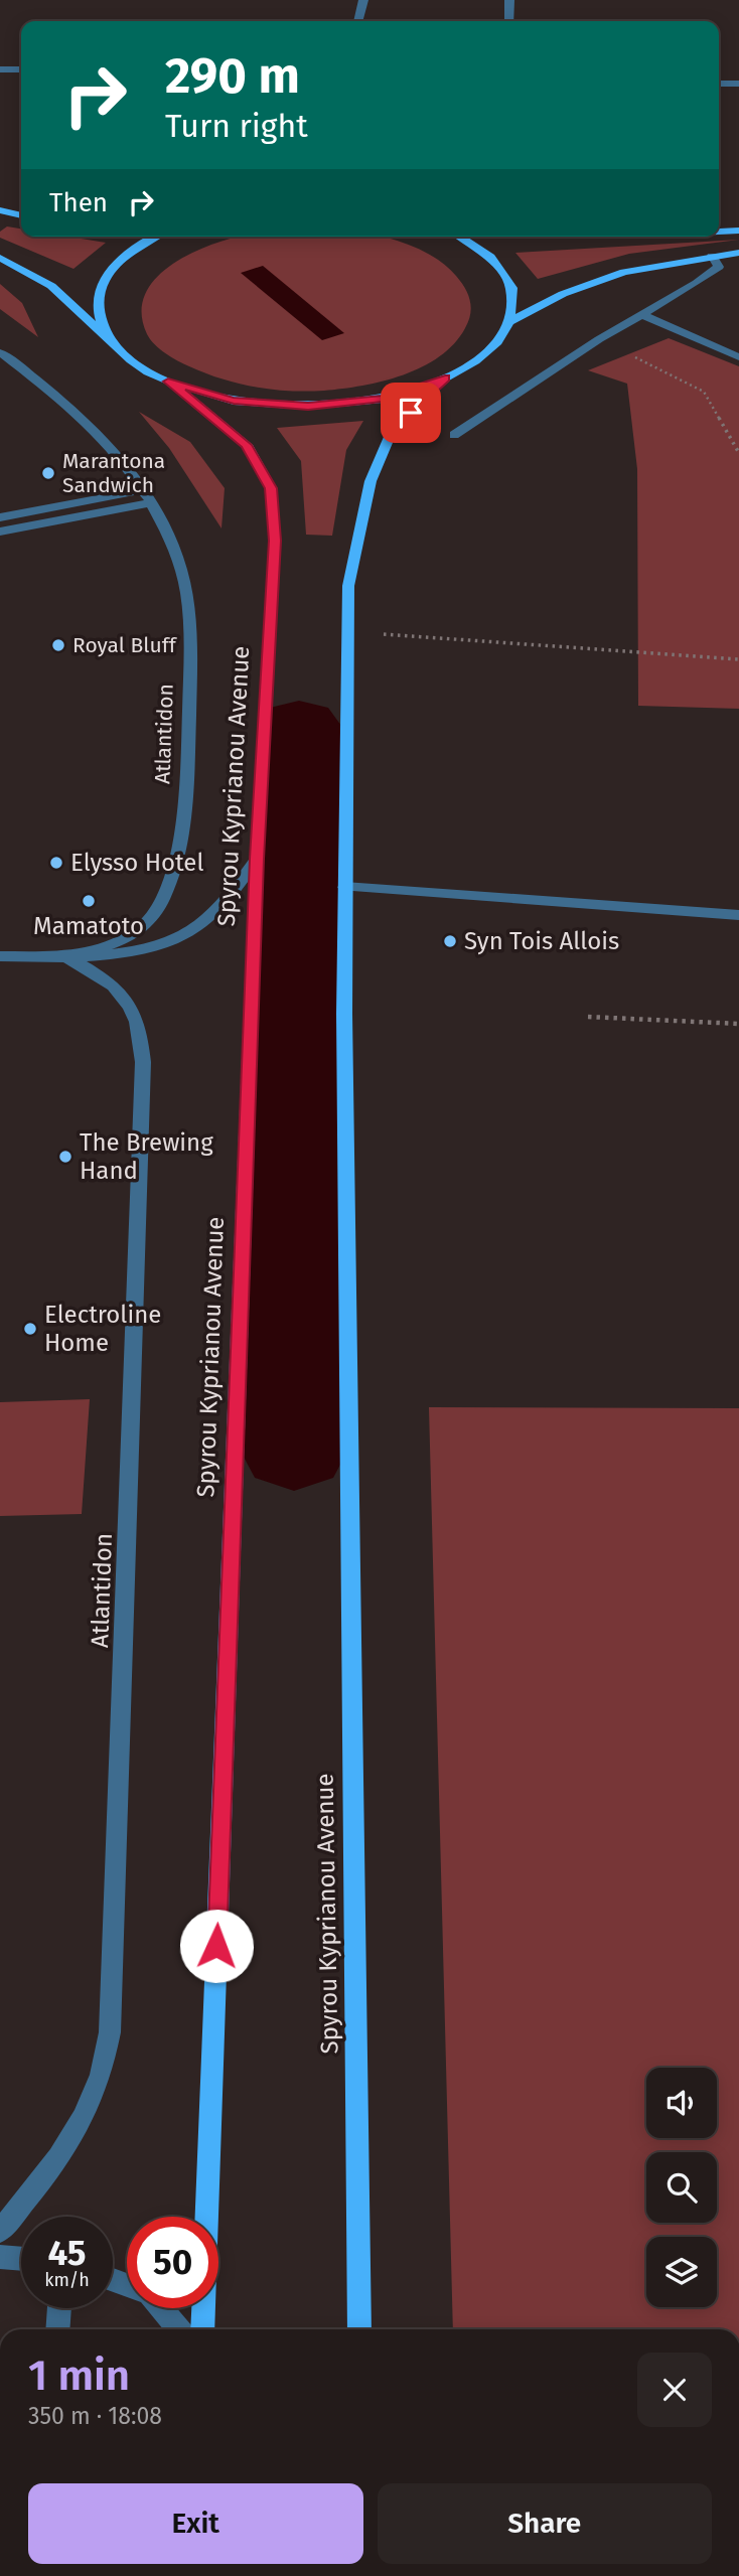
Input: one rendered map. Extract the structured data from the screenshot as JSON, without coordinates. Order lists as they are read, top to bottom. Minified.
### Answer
{"streets":{"main road":["Spyrou Kyprianou Avenue"],"street":["Atlantidon"]},"crossings":[["Atlantidon","Spyrou Kyprianou Avenue"]],"places":["Marantona Sandwich","Royal Bluff","Elysso Hotel","Mamatoto","Syn Tois Allois","The Brewing Hand","Electroline Home"],"page":{"turn":["290 m","Turn right"],"then":"Then","speed":"45 km/h","limit":"50","heading":["1 min","350 m · 18:08"],"buttons":["Exit","Share"]}}
